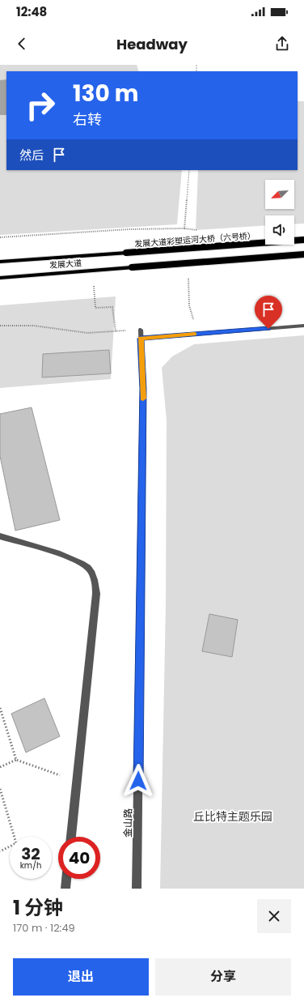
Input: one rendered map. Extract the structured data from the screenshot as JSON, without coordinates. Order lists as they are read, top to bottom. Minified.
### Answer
{"streets":{"main road":["发展大道彩塑运河大桥（六号桥）","发展大道"],"street":["金山路"]},"crossings":[["发展大道彩塑运河大桥（六号桥）","发展大道"]],"parks":["丘比特主题乐园"],"north":"bottom left","page":{"status":"12:48","header":"Headway","turn":["130 m","右转"],"then":"然后","speed":"32 km/h","limit":"40","heading":["1 分钟","170 m · 12:49"],"buttons":["退出","分享"]}}
